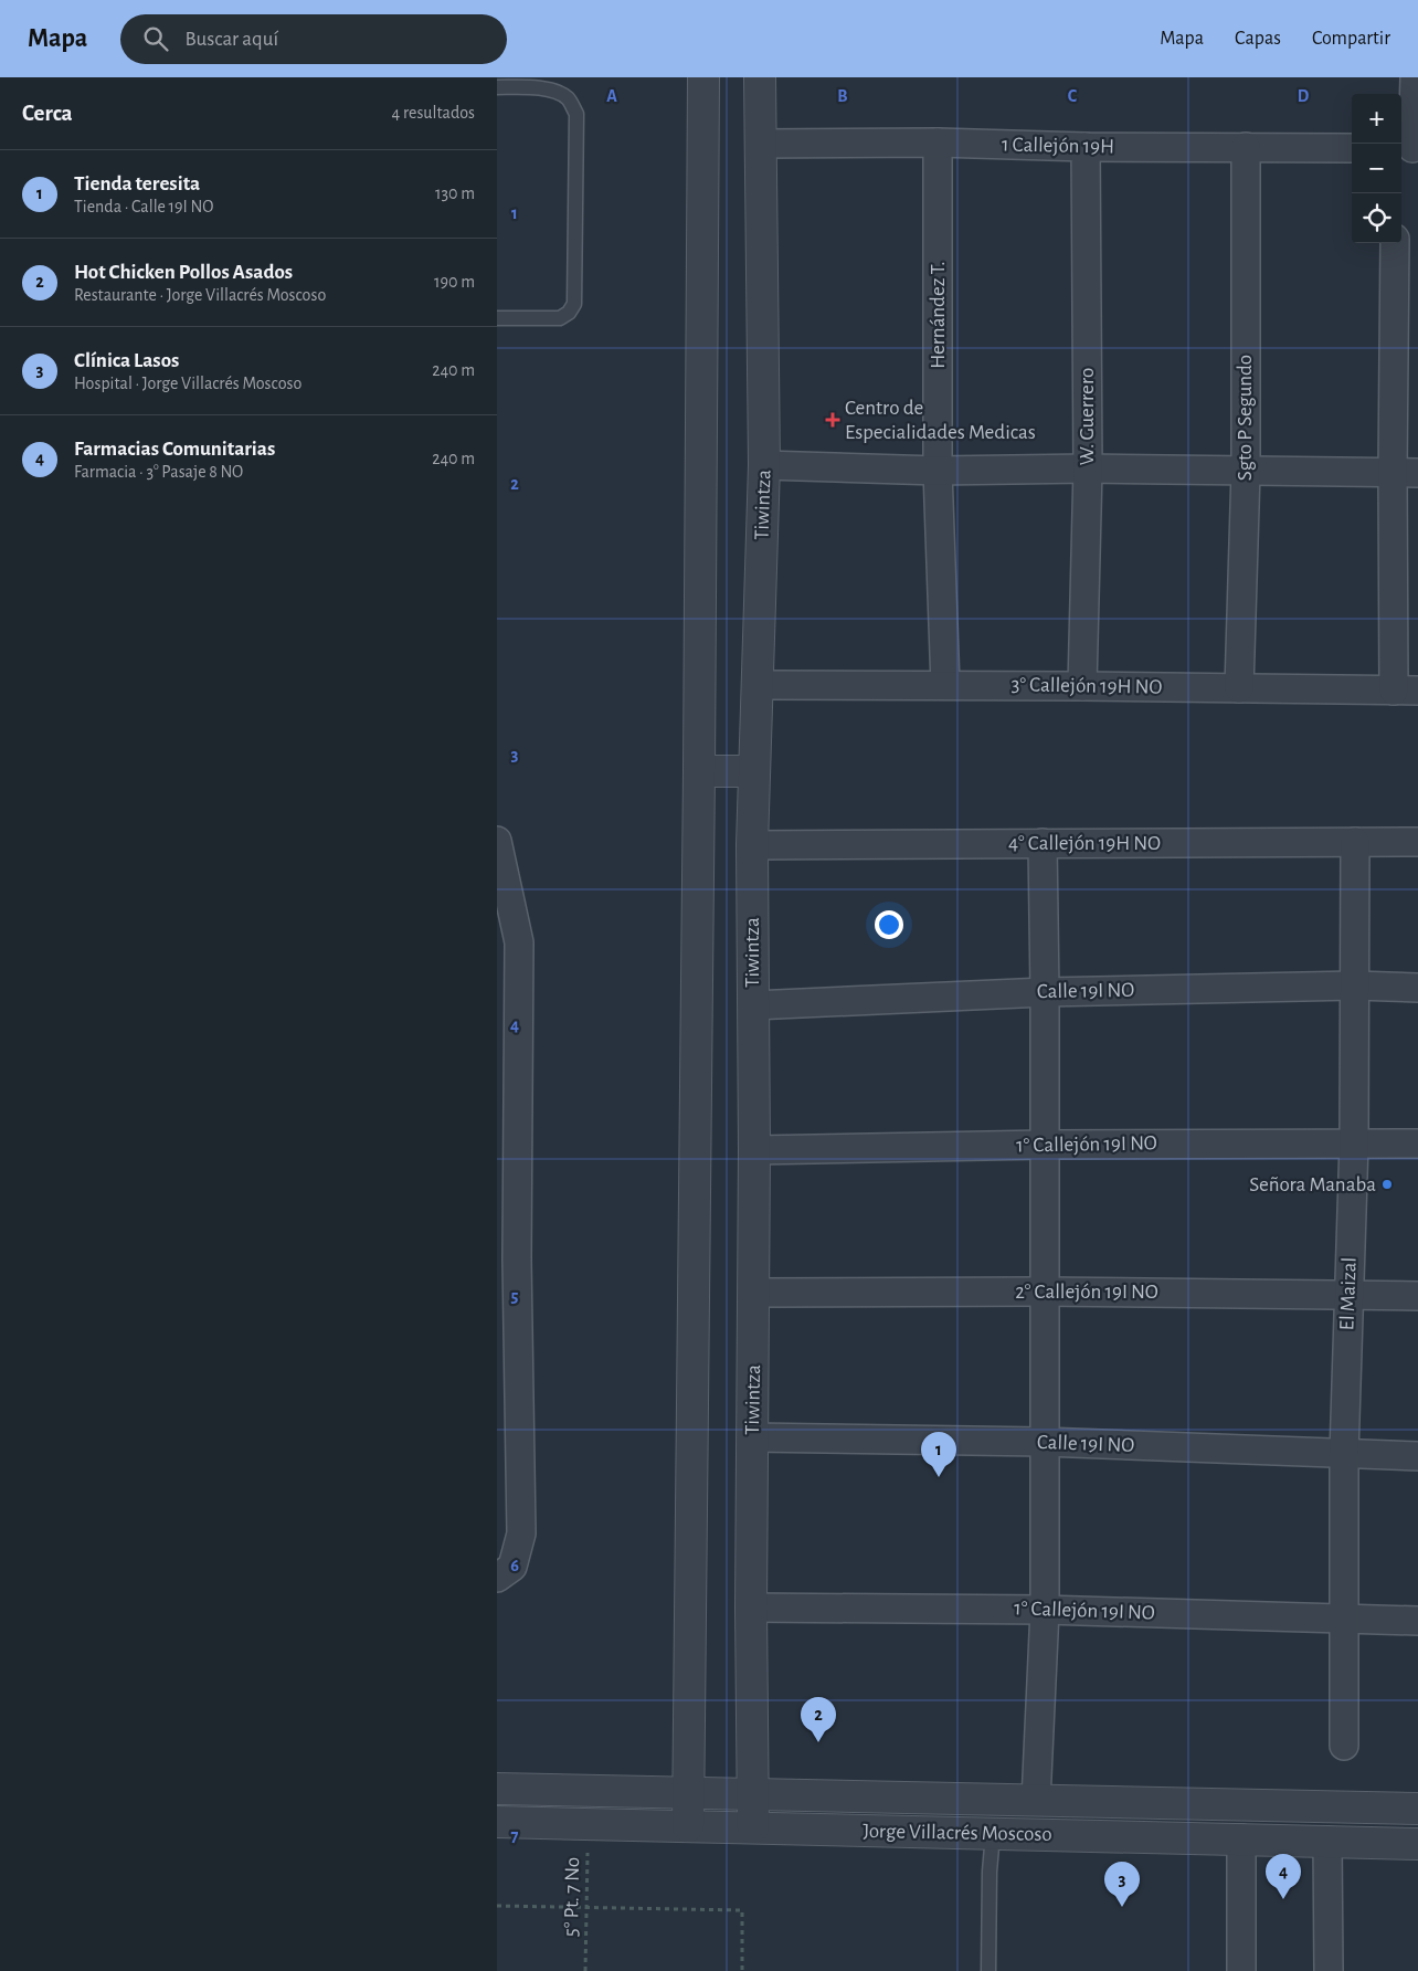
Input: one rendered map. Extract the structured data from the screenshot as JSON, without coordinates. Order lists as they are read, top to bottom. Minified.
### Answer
{"streets":{"street":["1 Callejón 19H","Hernández T.","W. Guerrero","Sgto P Segundo","Tiwintza","3° Callejón 19H NO","4° Callejón 19H NO","Calle 19I NO","1° Callejón 19I NO","2° Callejón 19I NO","El Maizal","Jorge Villacrés Moscoso"],"path":["5° Pt. 7 No"]},"crossings":[["1 Callejón 19H","Hernández T."],["1 Callejón 19H","W. Guerrero"],["1 Callejón 19H","Sgto P Segundo"],["1 Callejón 19H","Tiwintza"],["Hernández T.","3° Callejón 19H NO"],["W. Guerrero","3° Callejón 19H NO"],["Sgto P Segundo","3° Callejón 19H NO"],["Tiwintza","3° Callejón 19H NO"],["Tiwintza","4° Callejón 19H NO"],["Tiwintza","Calle 19I NO"],["Tiwintza","1° Callejón 19I NO"],["Tiwintza","2° Callejón 19I NO"],["Tiwintza","Jorge Villacrés Moscoso"],["4° Callejón 19H NO","El Maizal"],["Calle 19I NO","El Maizal"],["1° Callejón 19I NO","El Maizal"],["2° Callejón 19I NO","El Maizal"],["Jorge Villacrés Moscoso","5° Pt. 7 No"]],"places":{"health":["Centro de Especialidades Medicas"],"other":["Señora Manaba"]},"page":{"header":"Mapa","search":"Buscar aquí","nav":["Mapa","Capas","Compartir"],"heading":["Cerca","4 resultados"],"map_buttons":["+","−"],"list":[{"mark":"1","name":"Tienda teresita","note":"Tienda · Calle 19I NO","value":"130 m"},{"mark":"2","name":"Hot Chicken Pollos Asados","note":"Restaurante · Jorge Villacrés Moscoso","value":"190 m"},{"mark":"3","name":"Clínica Lasos","note":"Hospital · Jorge Villacrés Moscoso","value":"240 m"},{"mark":"4","name":"Farmacias Comunitarias","note":"Farmacia · 3° Pasaje 8 NO","value":"240 m"}],"pins":["1","2","4","3"]},"grid":{"columns":["A","B","C","D"],"rows":["1","2","3","4","5","6","7"]}}
